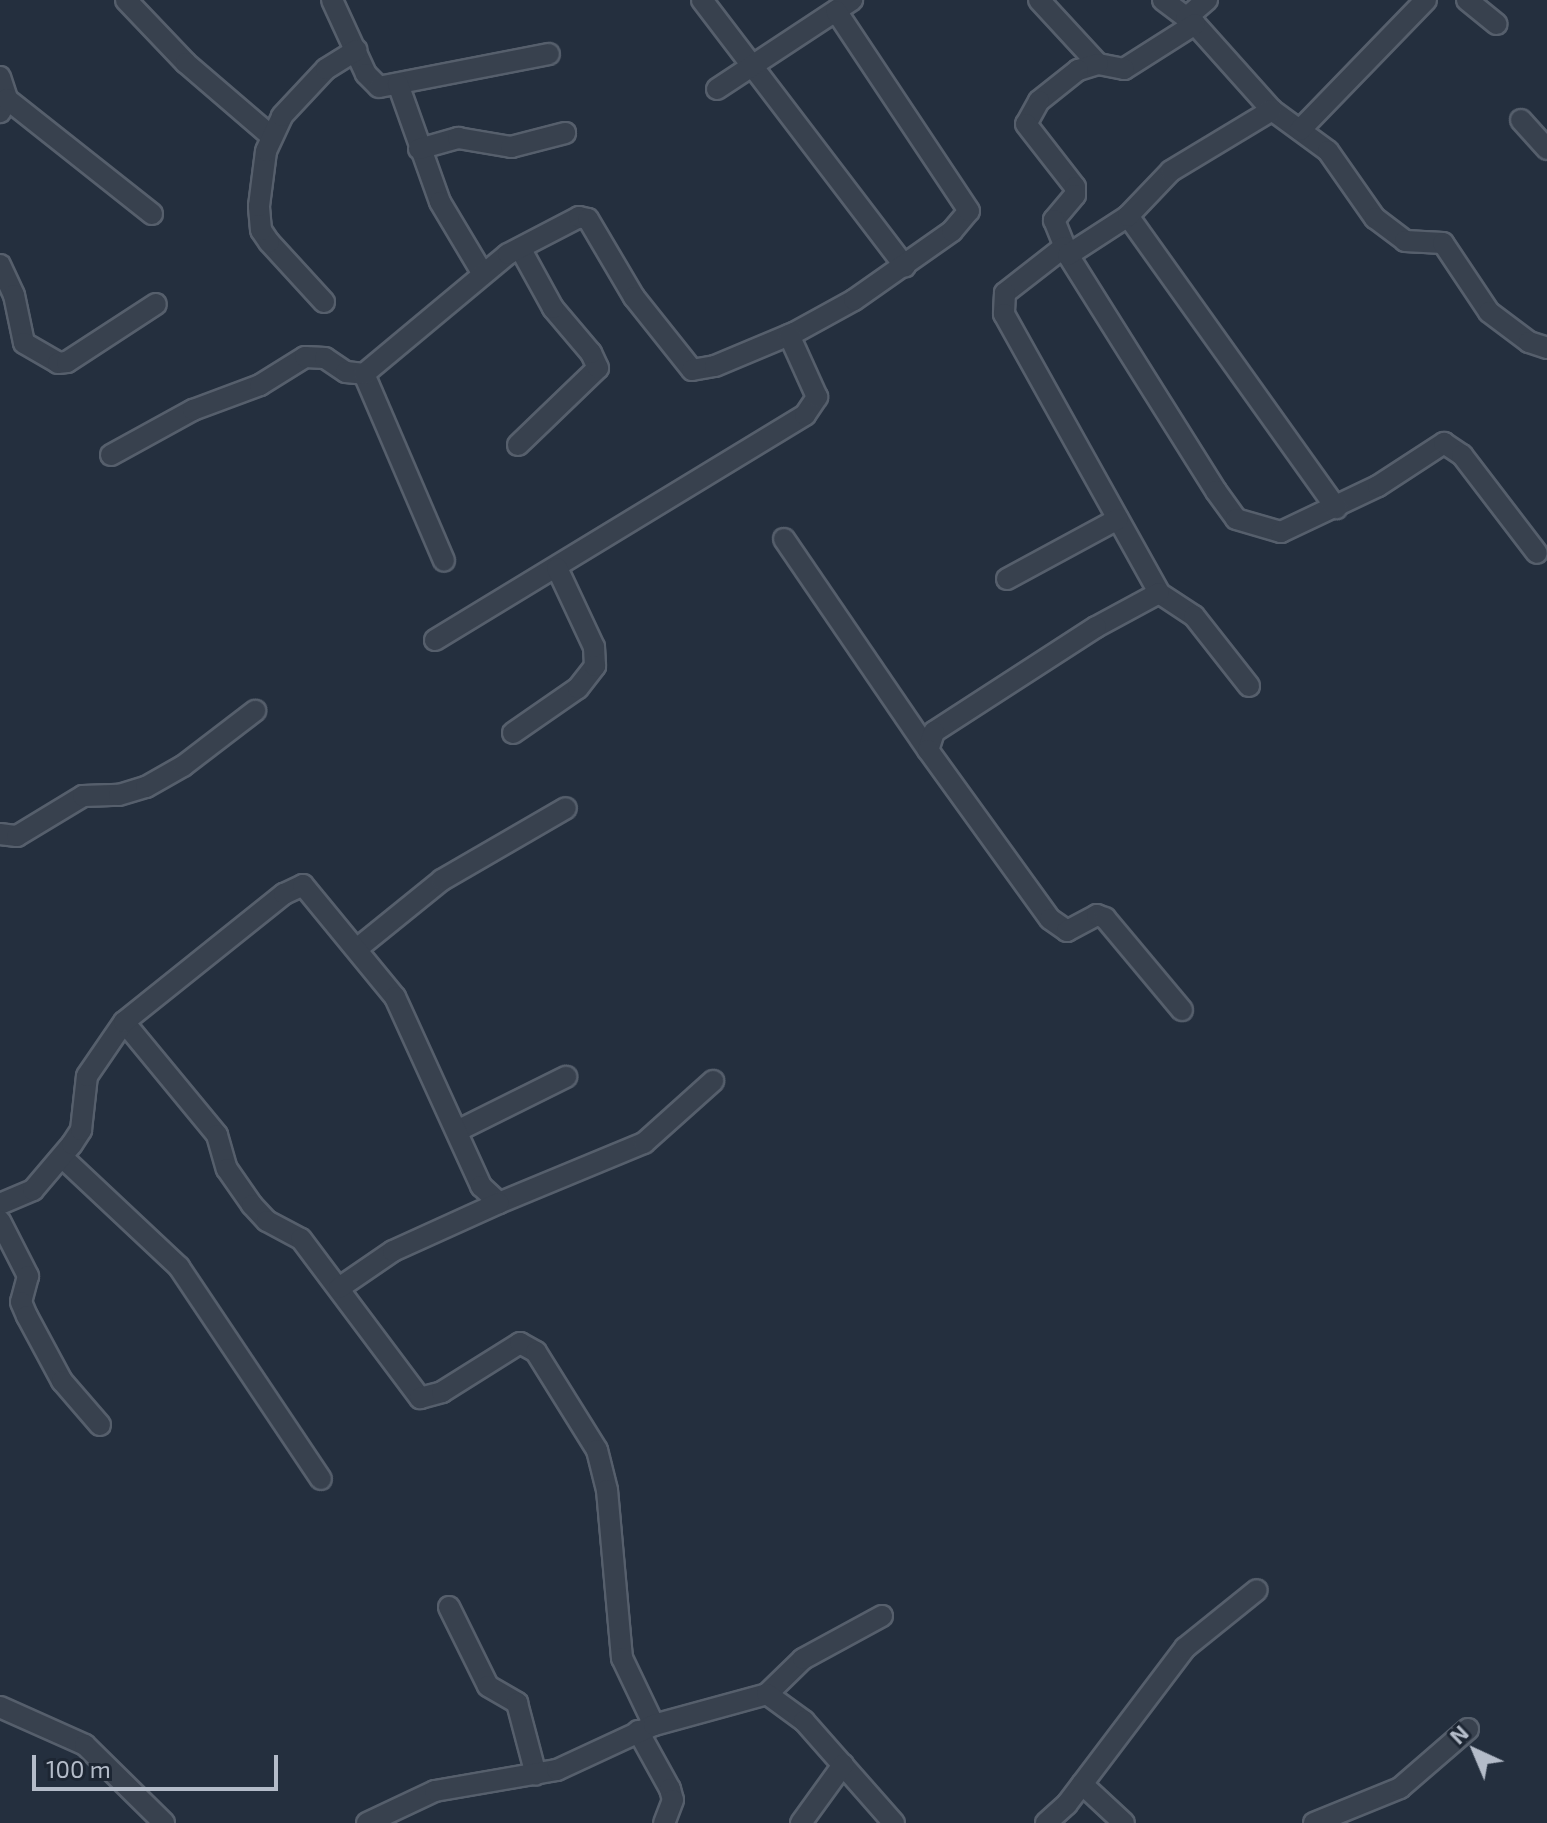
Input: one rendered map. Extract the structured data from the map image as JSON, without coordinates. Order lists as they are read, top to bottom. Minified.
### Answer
{"scale_bar":"100 m","north":"top left"}
